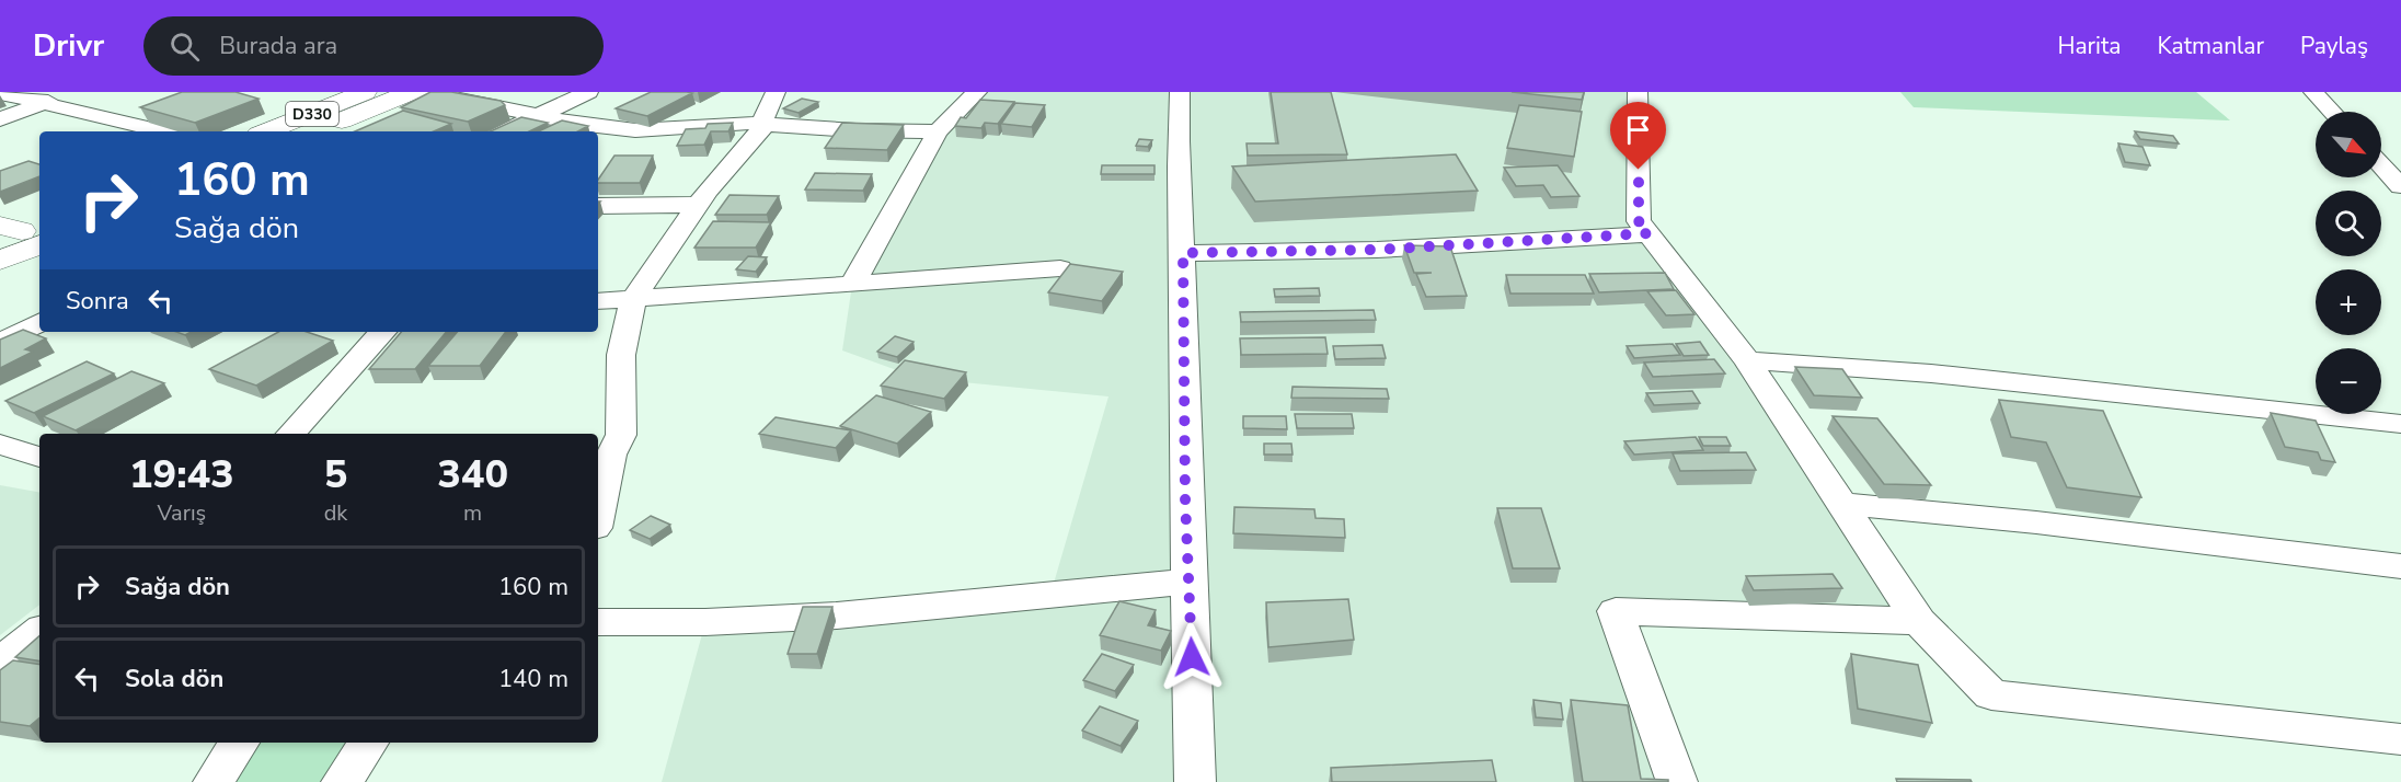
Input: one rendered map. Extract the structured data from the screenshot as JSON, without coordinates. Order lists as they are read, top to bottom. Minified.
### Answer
{"streets":{"main road":["D330"]},"north":"bottom right","page":{"header":"Drivr","search":"Burada ara","nav":["Harita","Katmanlar","Paylaş"],"map_buttons":["+","−"],"turn":["160 m","Sağa dön"],"then":"Sonra","eta":["19:43","Varış","5","dk","340","m"],"list":[{"name":"Sağa dön","value":"160 m"},{"name":"Sola dön","value":"140 m"}]}}
